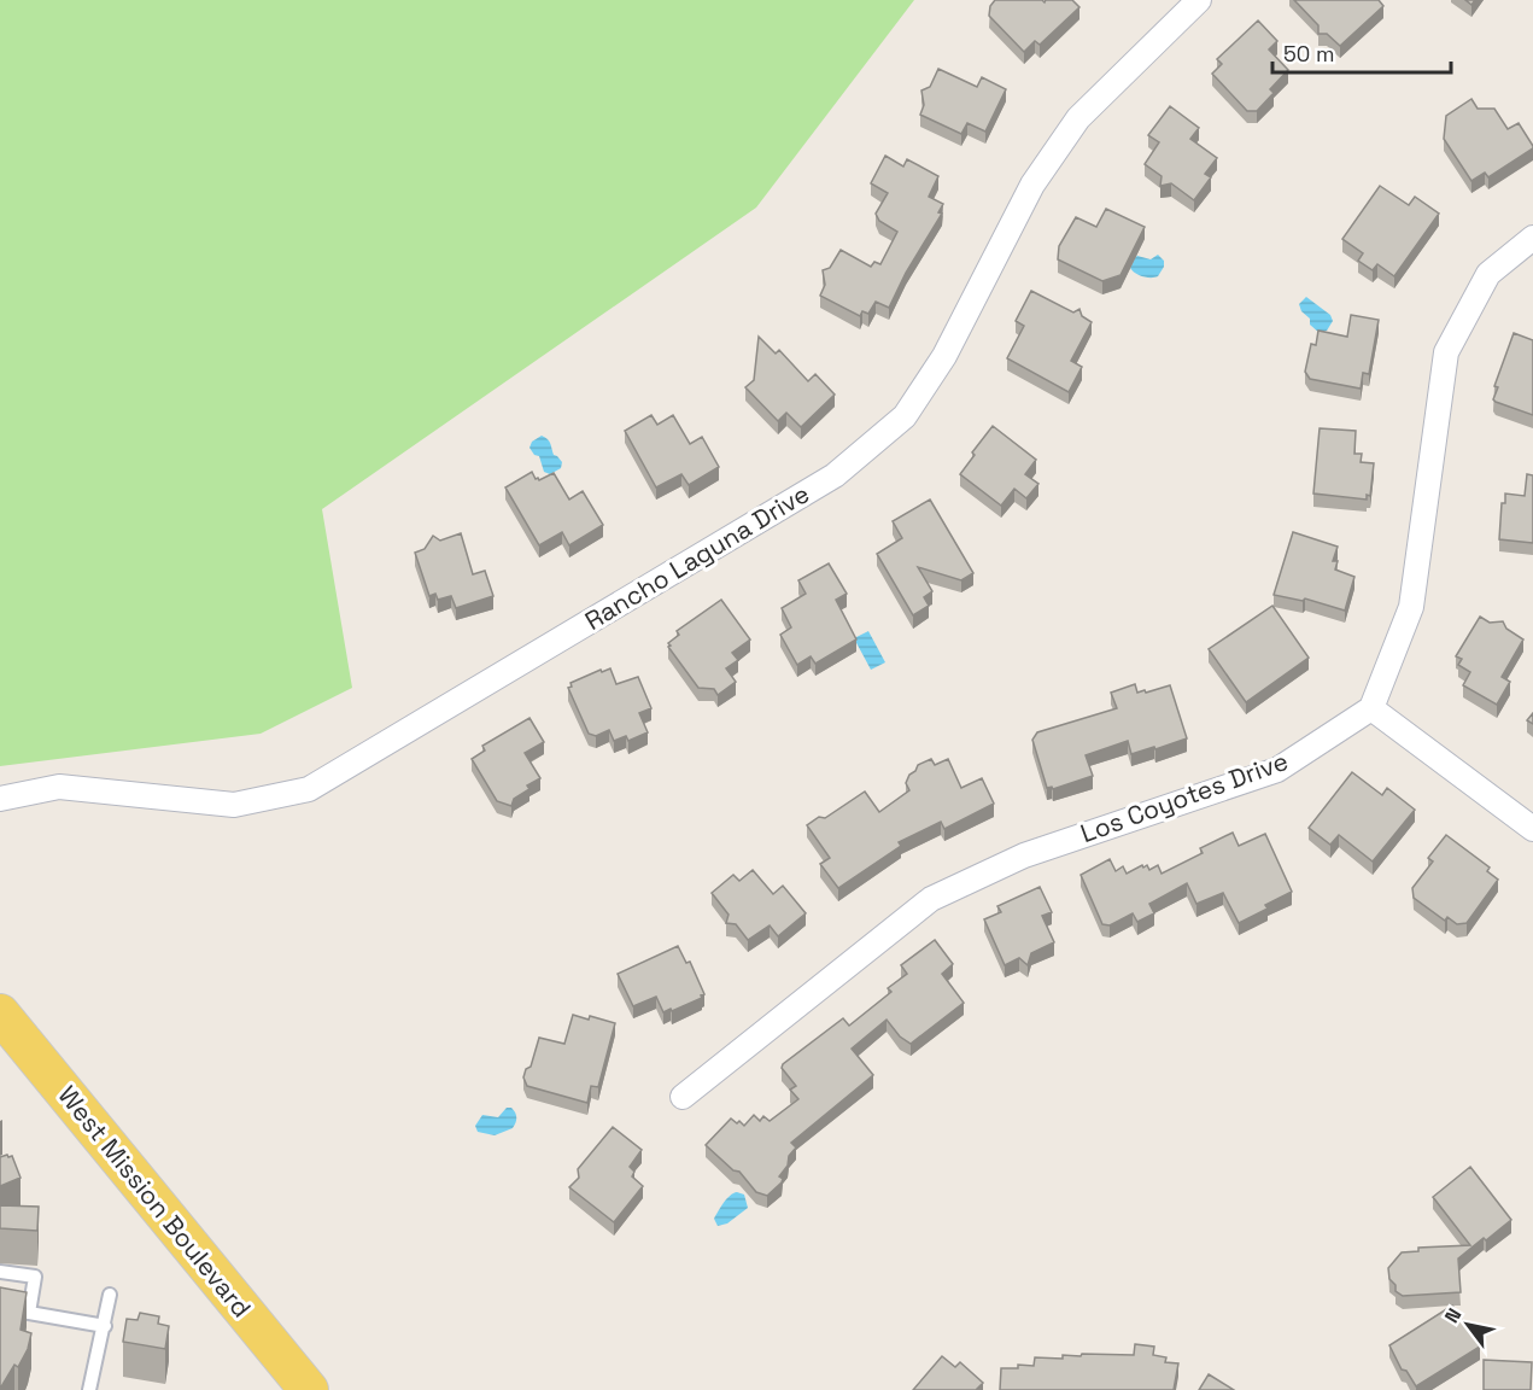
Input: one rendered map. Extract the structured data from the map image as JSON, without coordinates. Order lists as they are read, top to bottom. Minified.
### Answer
{"streets":{"main road":["West Mission Boulevard"],"street":["Rancho Laguna Drive","Los Coyotes Drive"]},"scale_bar":"50 m","north":"top left"}
